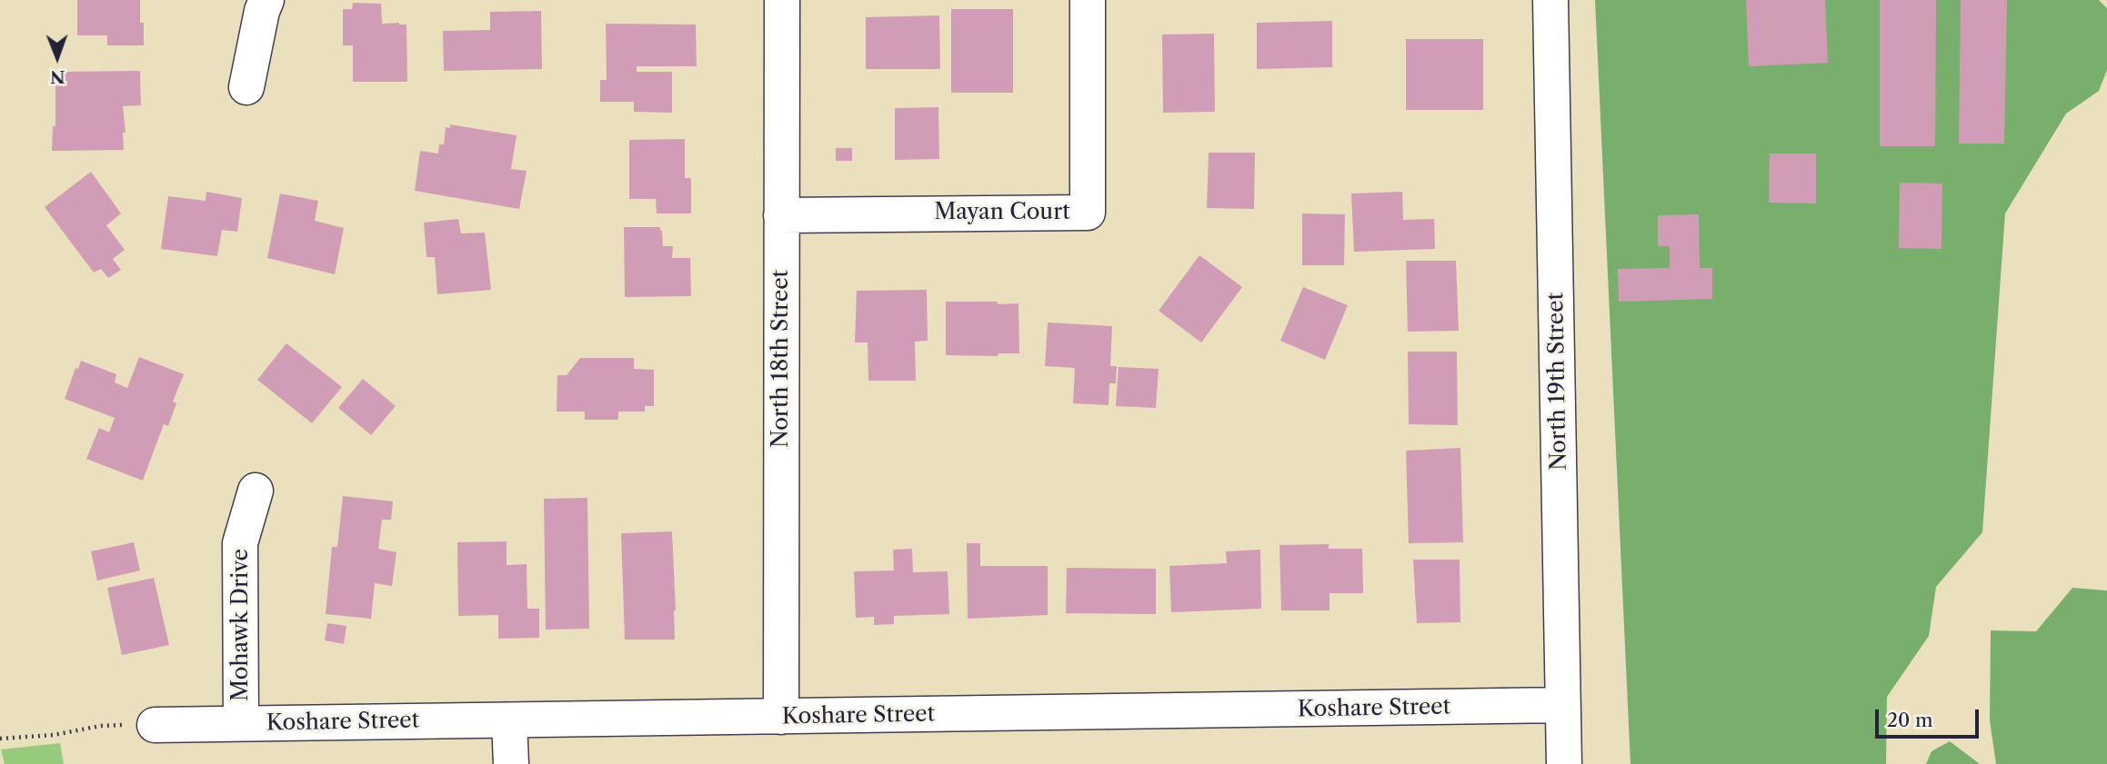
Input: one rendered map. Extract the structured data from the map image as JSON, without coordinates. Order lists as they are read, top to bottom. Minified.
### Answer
{"streets":{"street":["Mayan Court","North 18th Street","North 19th Street","Mohawk Drive","Koshare Street"]},"crossings":[["Mayan Court","North 18th Street"],["North 18th Street","Koshare Street"],["North 19th Street","Koshare Street"],["Mohawk Drive","Koshare Street"]],"scale_bar":"20 m","north":"bottom"}
